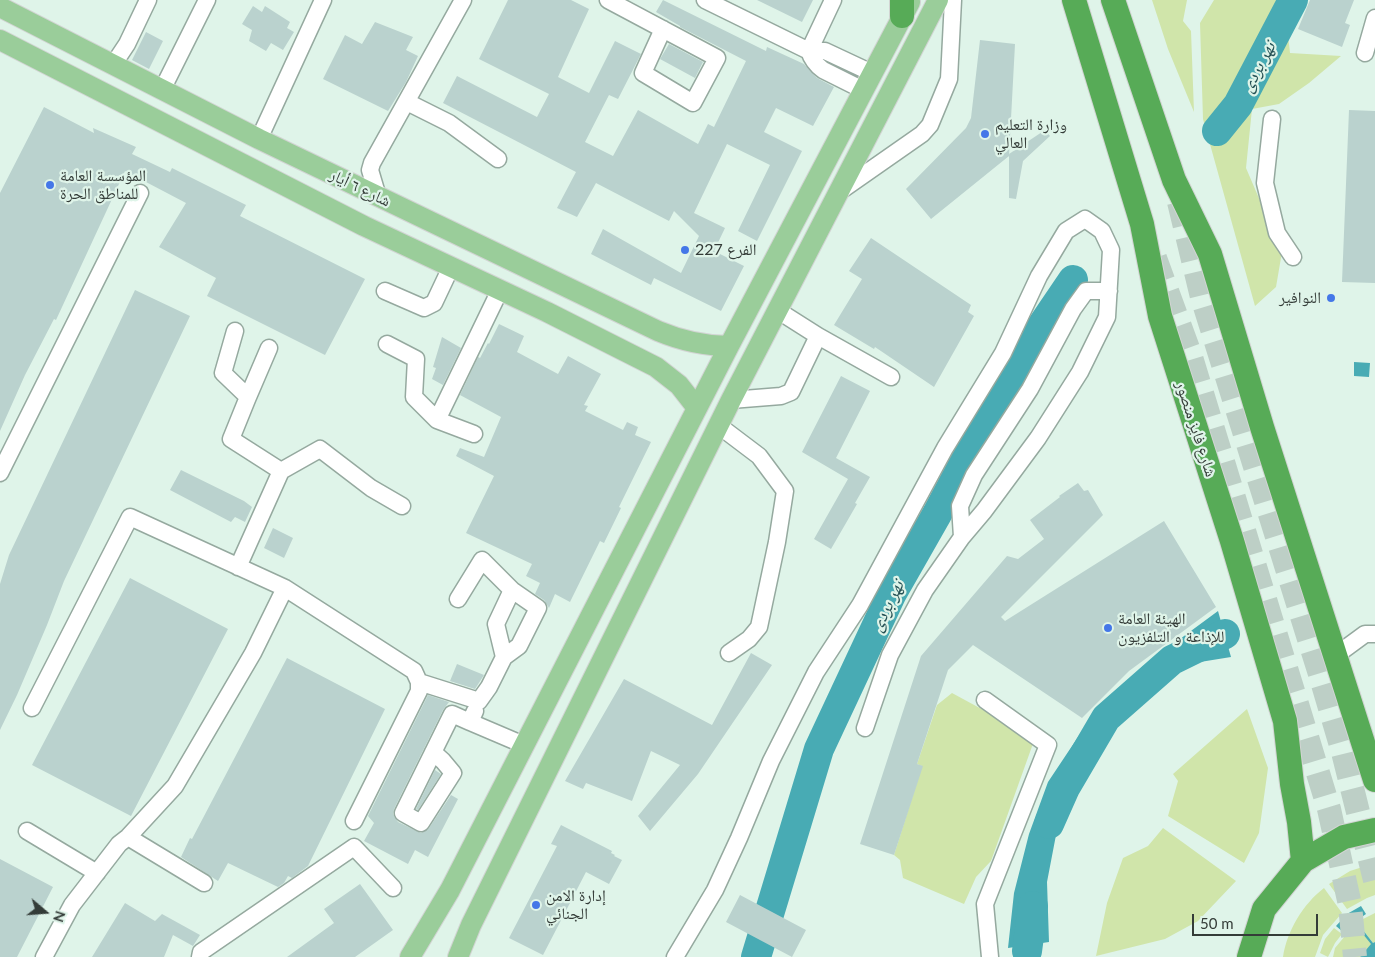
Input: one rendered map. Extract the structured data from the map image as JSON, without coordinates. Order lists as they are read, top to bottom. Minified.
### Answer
{"streets":{"highway":["شارع فايز منصور"],"main road":["شارع ٦ أيار"]},"water":["نهر بردى"],"places":["وزارة التعليم العالي","المؤسسة العامة للمناطق الحرة","الفرع 227","النوافير","الهيئة العامة للإذاعة و التلفزيون","إدارة الامن الجنائي"],"scale_bar":"50 m","north":"right"}
